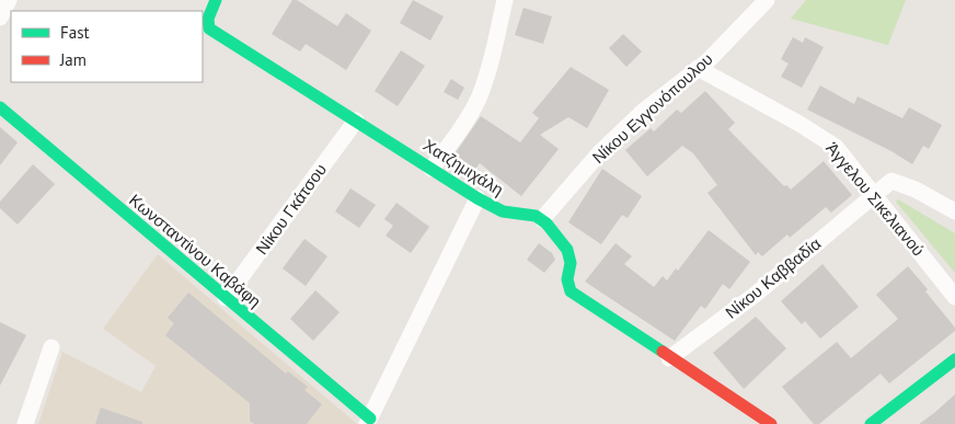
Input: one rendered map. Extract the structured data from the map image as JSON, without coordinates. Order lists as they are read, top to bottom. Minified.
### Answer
{"streets":{"street":["Νίκου Εγγονόπουλου","Χατζημιχάλη","Άγγελου Σικελιανού","Νίκου Γκάτσου","Κωνσταντίνου Καβάφη","Νίκου Καββαδία"]},"crossings":[["Νίκου Εγγονόπουλου","Χατζημιχάλη"],["Νίκου Εγγονόπουλου","Άγγελου Σικελιανού"],["Χατζημιχάλη","Νίκου Γκάτσου"],["Άγγελου Σικελιανού","Νίκου Καββαδία"],["Νίκου Γκάτσου","Κωνσταντίνου Καβάφη"]],"legend":["Fast","Jam"]}
